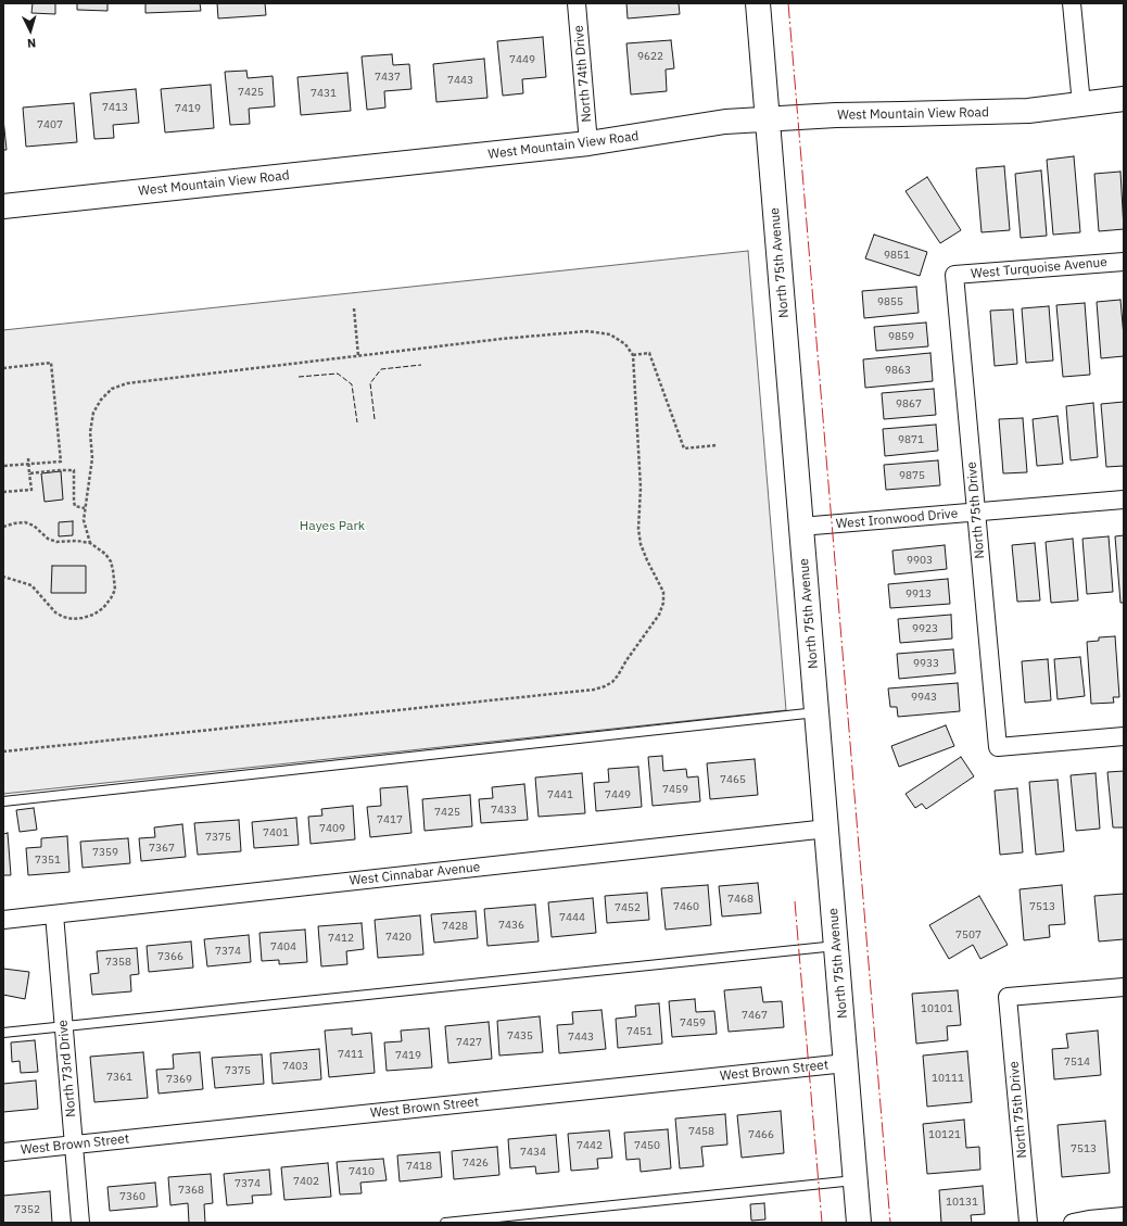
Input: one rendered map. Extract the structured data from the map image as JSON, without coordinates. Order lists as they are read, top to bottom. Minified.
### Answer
{"streets":{"main road":["West Mountain View Road","North 75th Avenue"],"street":["North 74th Drive","West Turquoise Avenue","North 75th Drive","West Ironwood Drive","West Cinnabar Avenue","North 73rd Drive","West Brown Street"]},"crossings":[["North 74th Drive","West Mountain View Road"],["West Mountain View Road","North 75th Avenue"],["North 75th Avenue","West Ironwood Drive"],["North 75th Avenue","West Cinnabar Avenue"],["North 75th Avenue","West Brown Street"],["West Turquoise Avenue","North 75th Drive"],["North 75th Drive","West Ironwood Drive"],["West Cinnabar Avenue","North 73rd Drive"],["North 73rd Drive","West Brown Street"]],"parks":["Hayes Park"],"house_numbers":["9622","7449","7437","7443","7425","7431","7413","7419","7407","9851","9855","9859","9863","9867","9871","9875","9903","9913","9923","9933","9943","7465","7459","7441","7449","7433","7425","7417","7409","7401","7375","7367","7359","7351","7468","7460","7513","7452","7444","7436","7428","7507","7420","7412","7404","7374","7366","7358","10101","7467","7459","7451","7435","7443","7427","7411","7419","7514","7403","7375","7361","10111","7369","7458","7466","10121","7442","7450","7513","7434","7426","7418","7410","7402","7374","7368","7360","10131","7352"],"north":"bottom"}
